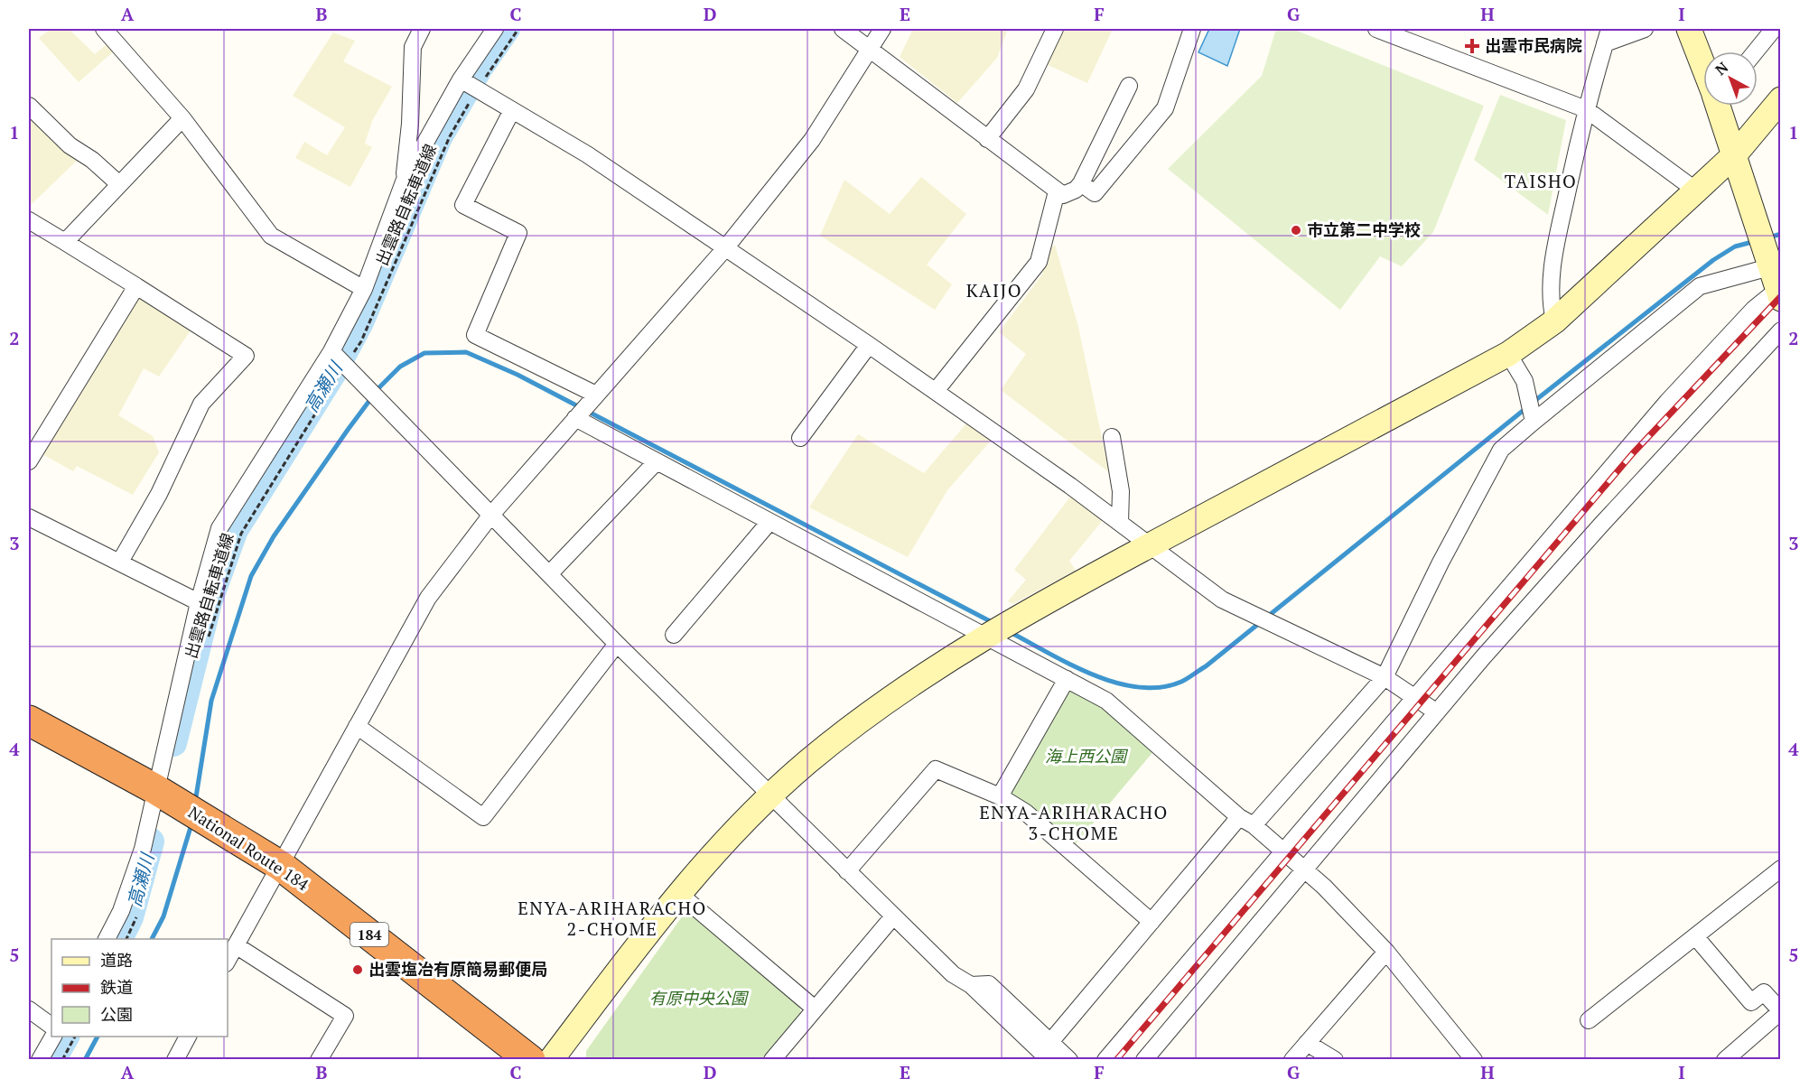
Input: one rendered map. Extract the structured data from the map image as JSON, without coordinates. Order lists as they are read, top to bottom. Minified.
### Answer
{"streets":{"highway":["National Route 184","184"],"path":["出雲路自転車道線"]},"districts":["TAISHO","KAIJO","ENYA-ARIHARACHO 3-CHOME","ENYA-ARIHARACHO 2-CHOME"],"water":["高瀬川"],"parks":["海上西公園","有原中央公園"],"places":{"health":["出雲市民病院"],"other":["市立第二中学校","出雲塩冶有原簡易郵便局"]},"legend":["道路","鉄道","公園"],"north":"top left","grid":{"columns":["A","B","C","D","E","F","G","H","I"],"rows":["1","2","3","4","5"]}}
